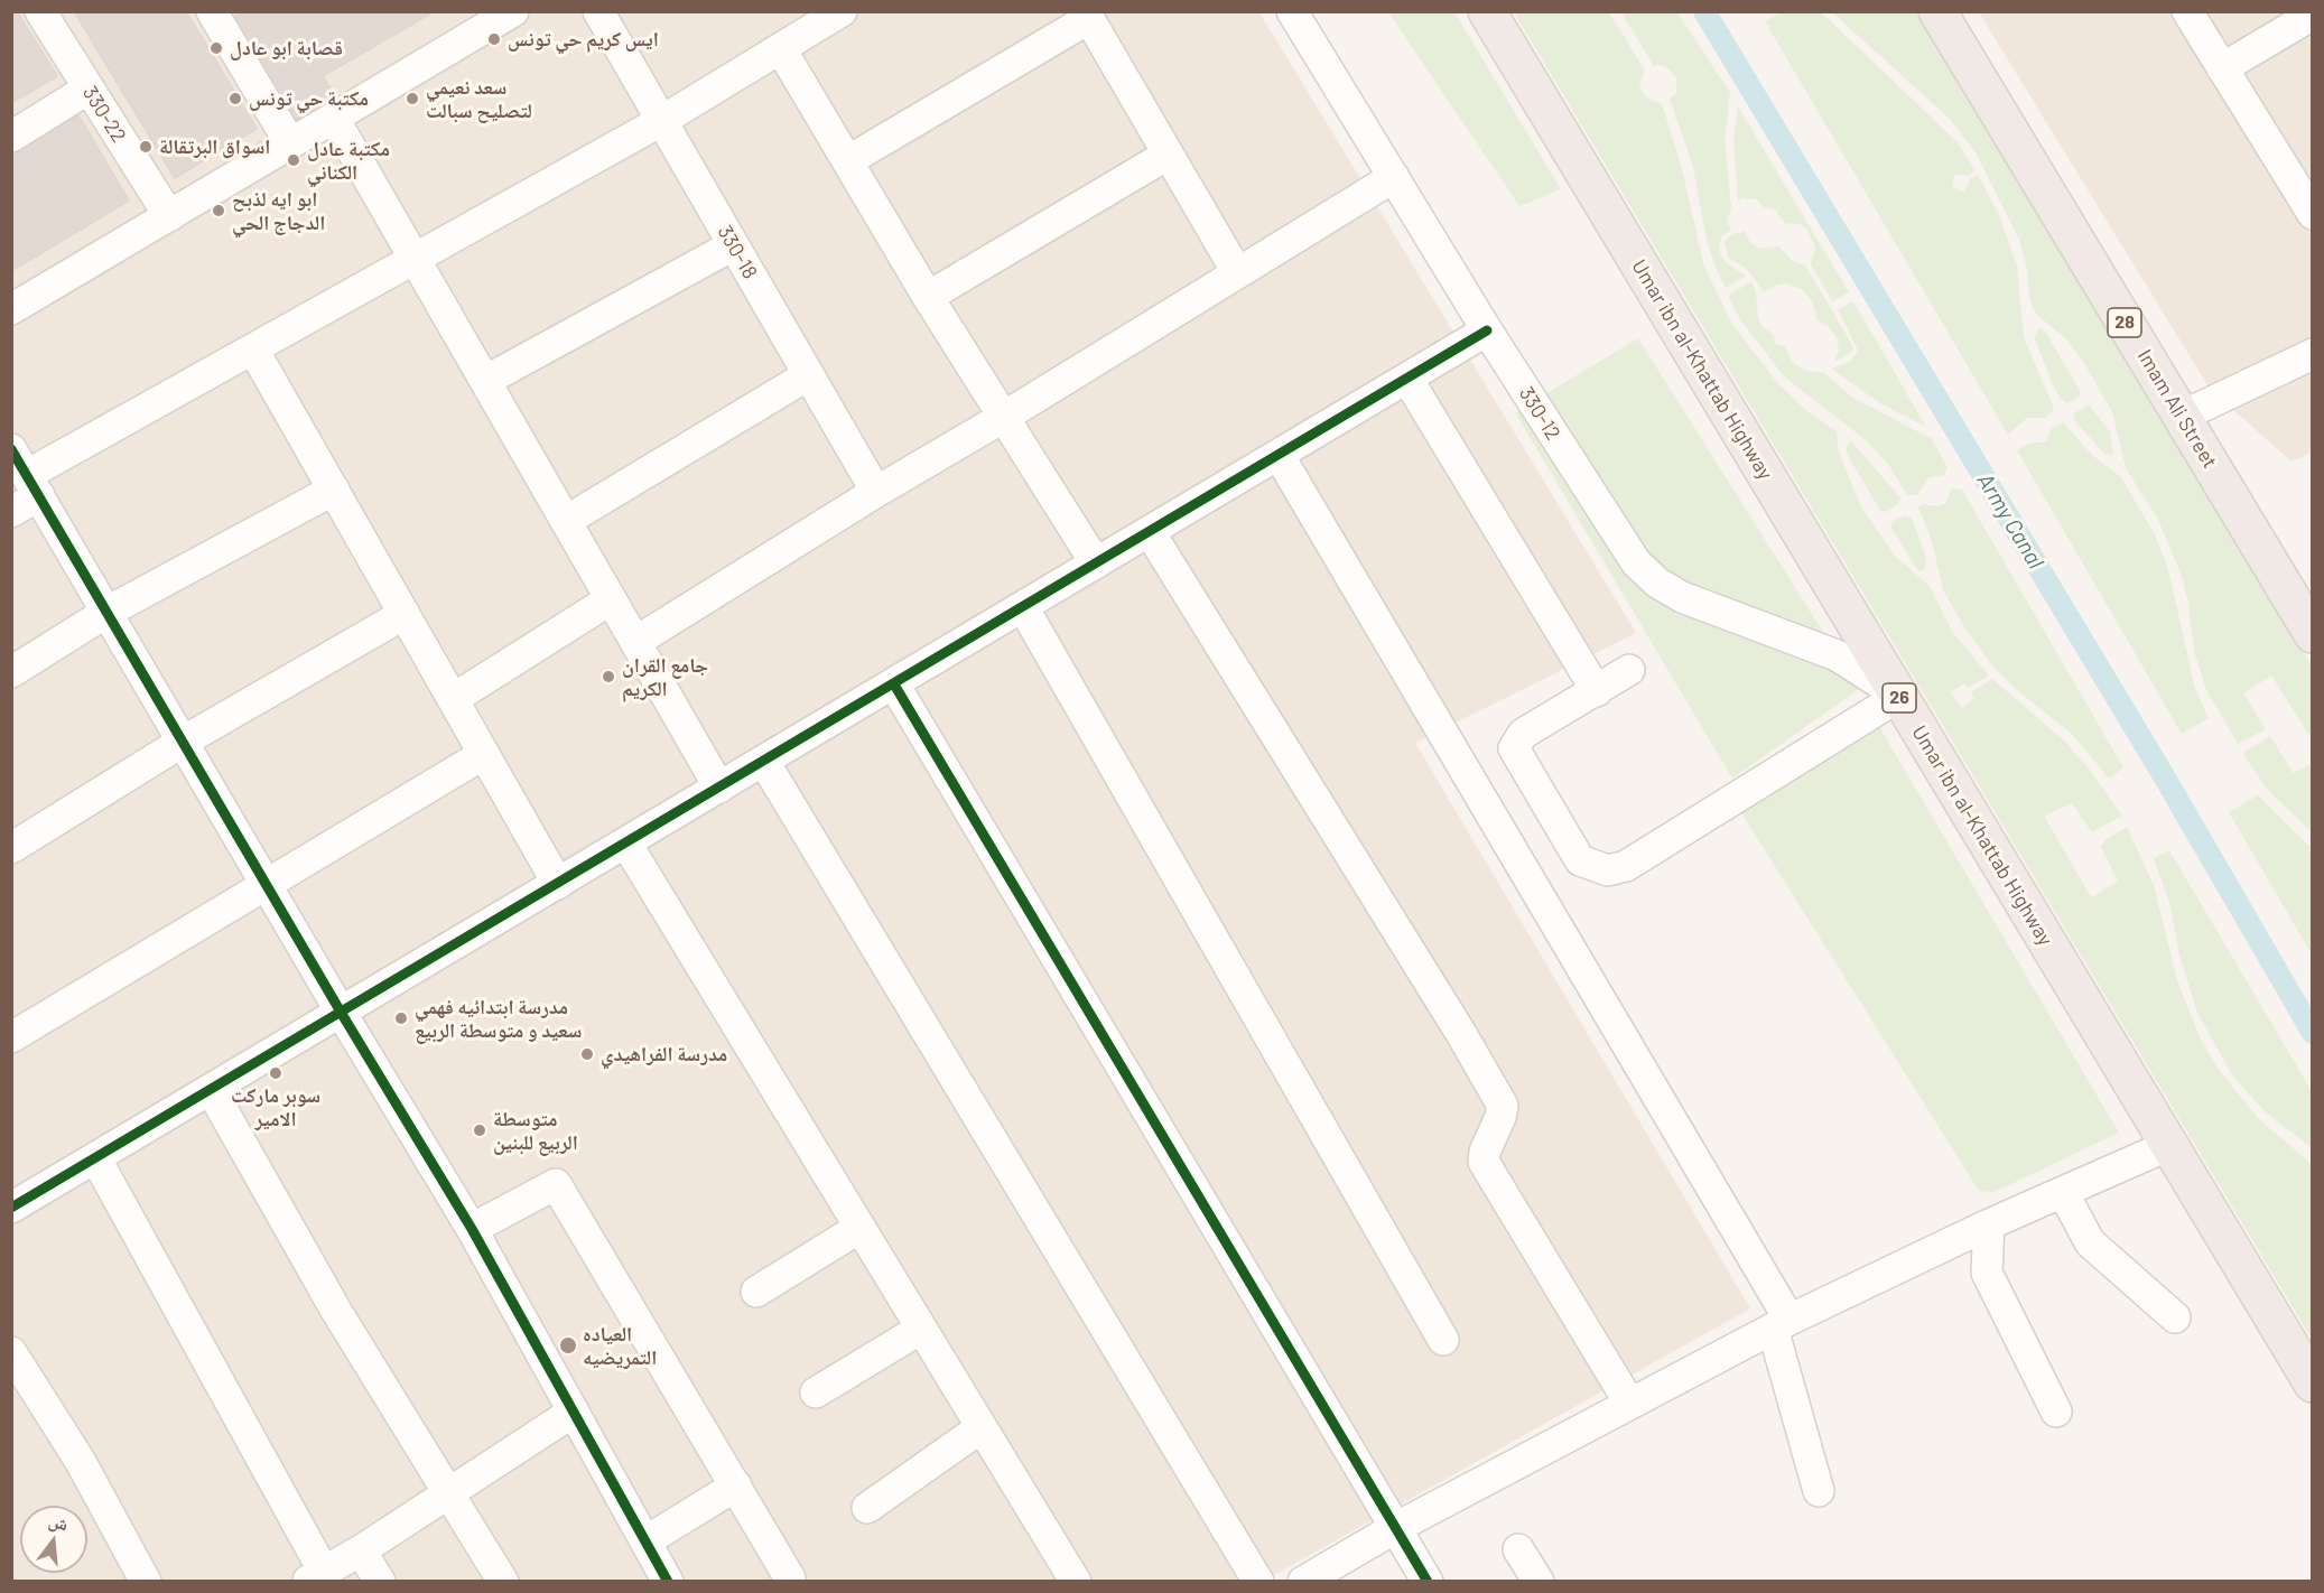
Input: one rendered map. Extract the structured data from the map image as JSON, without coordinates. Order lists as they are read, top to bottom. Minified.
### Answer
{"streets":{"highway":["28","Umar ibn al-Khattab Highway","Imam Ali Street","26"],"street":["330-22","330-18","330-12"]},"crossings":[["Umar ibn al-Khattab Highway","330-12"]],"water":["Army Canal"],"places":["ايس كريم حي تونس","قصابة ابو عادل","مكتبة حي تونس","سعد نعيمي لتصليح سبالت","اسواق البرتقالة","مكتبة عادل الكناني","ابو ايه لذبح الدجاج الحي","جامع القران الكريم","مدرسة ابتدائيه فهمي سعيد و متوسطة الربيع","مدرسة الفراهيدي","سوبر ماركت الامير","متوسطة الربيع للبنين","العياده التمريضيه"],"north":"top"}
